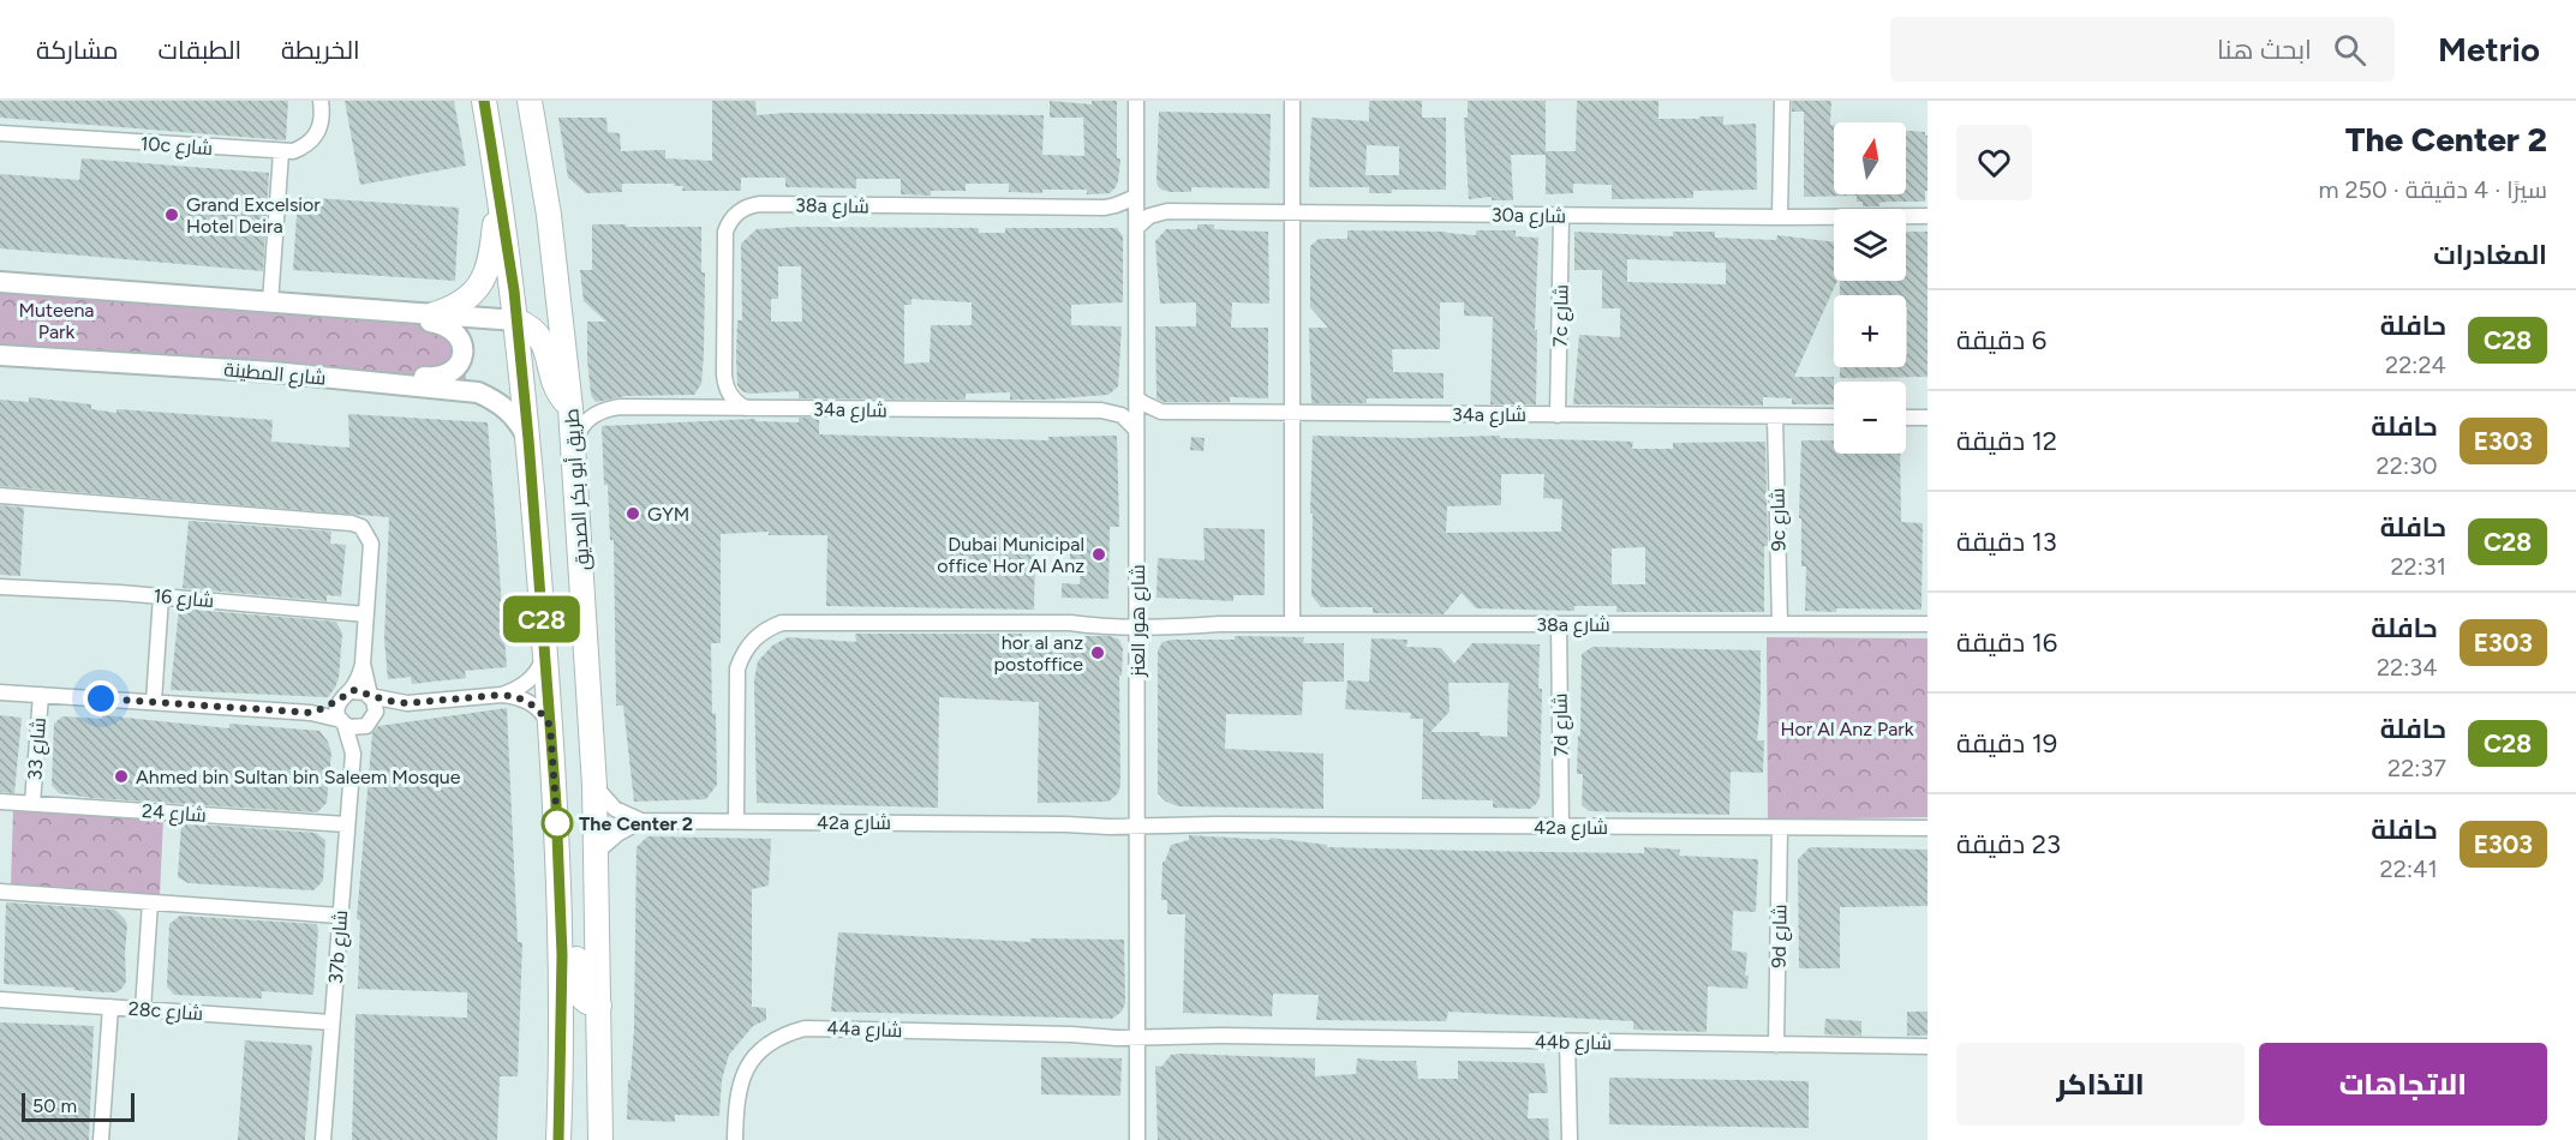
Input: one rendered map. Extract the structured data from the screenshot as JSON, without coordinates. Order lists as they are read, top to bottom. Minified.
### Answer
{"streets":{"main road":["طريق أبو بكر الصديق"],"street":["10c شارع","38a شارع","30a شارع","7c شارع","شارع المطينة","34a شارع","9c شارع","شارع 16","شارع هور العنز","7d شارع","شارع 33","شارع 24","42a شارع","9d شارع","37b شارع","28c شارع","44a شارع","44b شارع"]},"crossings":[["38a شارع","34a شارع"],["38a شارع","9c شارع"],["38a شارع","شارع هور العنز"],["38a شارع","7d شارع"],["38a شارع","42a شارع"],["30a شارع","7c شارع"],["30a شارع","شارع هور العنز"],["7c شارع","34a شارع"],["34a شارع","طريق أبو بكر الصديق"],["34a شارع","9c شارع"],["34a شارع","شارع هور العنز"],["طريق أبو بكر الصديق","42a شارع"],["شارع هور العنز","42a شارع"],["شارع هور العنز","44a شارع"],["شارع هور العنز","44b شارع"],["7d شارع","42a شارع"],["شارع 33","شارع 24"],["شارع 24","37b شارع"],["42a شارع","9d شارع"],["9d شارع","44b شارع"],["37b شارع","28c شارع"],["44a شارع","44b شارع"]],"parks":["Muteena Park","Hor Al Anz Park"],"places":["Grand Excelsior Hotel Deira","GYM","Dubai Municipal office Hor Al Anz","hor al anz postoffice","Ahmed bin Sultan bin Saleem Mosque","The Center 2"],"lines":["bus line C28"],"scale_bar":"50 m","north":"top","page":{"header":"Metrio","search":"ابحث هنا","nav":["الخريطة","الطبقات","مشاركة"],"heading":[["The Center 2","سيرًا · 4 دقيقة · 250 m"],"المغادرات"],"on_map":"C28","map_buttons":["+","−"],"list":[{"mark":"C28","name":"حافلة","note":"22:24","value":"6 دقيقة"},{"mark":"E303","name":"حافلة","note":"22:30","value":"12 دقيقة"},{"mark":"C28","name":"حافلة","note":"22:31","value":"13 دقيقة"},{"mark":"E303","name":"حافلة","note":"22:34","value":"16 دقيقة"},{"mark":"C28","name":"حافلة","note":"22:37","value":"19 دقيقة"},{"mark":"E303","name":"حافلة","note":"22:41","value":"23 دقيقة"}],"buttons":["الاتجاهات","التذاكر"],"scale":"50 m"}}
